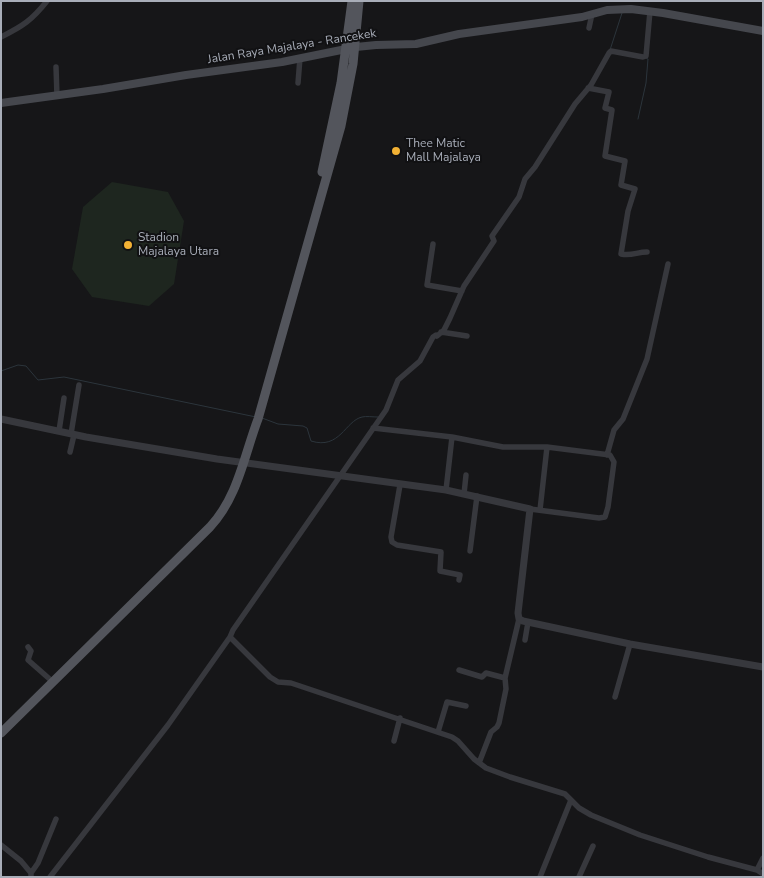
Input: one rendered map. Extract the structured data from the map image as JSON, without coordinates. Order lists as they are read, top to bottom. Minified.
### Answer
{"streets":{"main road":["Jalan Raya Majalaya - Rancekek"]},"places":["Thee Matic Mall Majalaya","Stadion Majalaya Utara"]}
